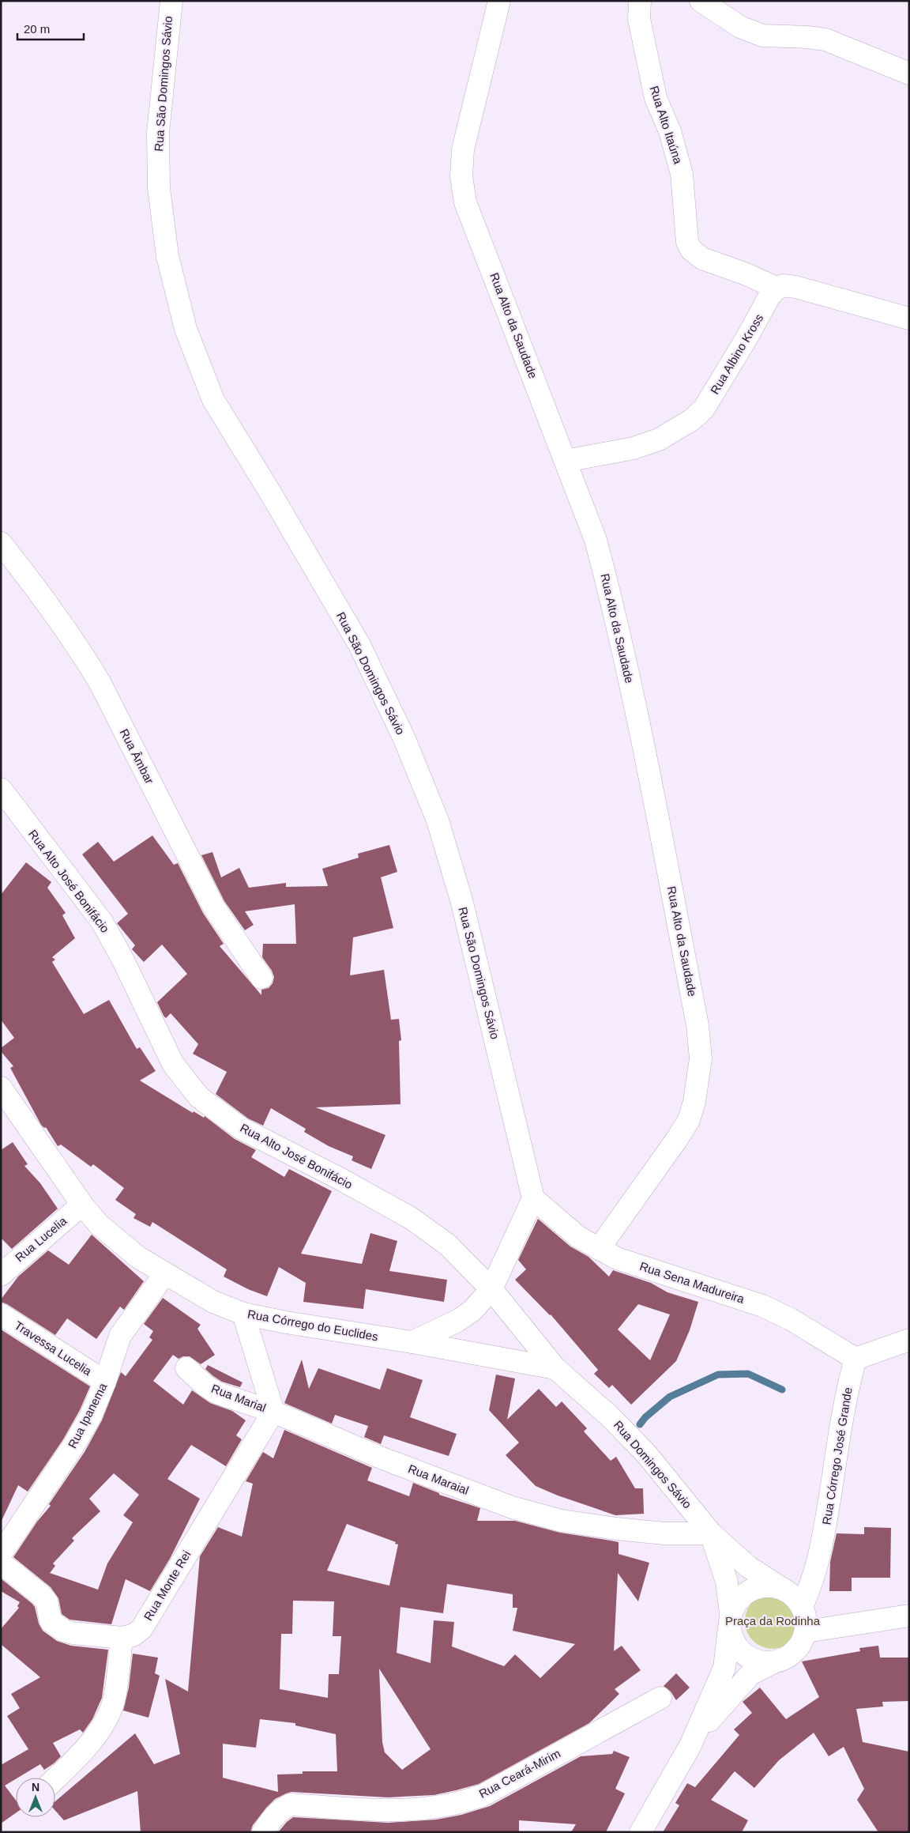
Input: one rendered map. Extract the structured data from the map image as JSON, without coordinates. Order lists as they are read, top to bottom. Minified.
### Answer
{"streets":{"street":["Rua São Domingos Sávio","Rua Alto Itaúna","Rua Alto da Saudade","Rua Albino Kross","Rua Âmbar","Rua Alto José Bonifácio","Rua Lucelia","Rua Sena Madureira","Rua Córrego do Euclides","Travessa Lucelia","Rua Marial","Rua Ipanema","Rua Córrego José Grande","Rua Domingos Sávio","Rua Maraial","Rua Monte Rei","Rua Ceará-Mirim"]},"crossings":[["Rua São Domingos Sávio","Rua Sena Madureira"],["Rua Alto Itaúna","Rua Albino Kross"],["Rua Alto da Saudade","Rua Albino Kross"],["Rua Alto da Saudade","Rua Sena Madureira"],["Rua Alto José Bonifácio","Rua Córrego do Euclides"],["Rua Alto José Bonifácio","Rua Domingos Sávio"],["Rua Lucelia","Rua Córrego do Euclides"],["Rua Sena Madureira","Rua Córrego José Grande"],["Rua Córrego do Euclides","Rua Ipanema"],["Rua Córrego do Euclides","Rua Domingos Sávio"],["Travessa Lucelia","Rua Ipanema"],["Rua Marial","Rua Maraial"],["Rua Marial","Rua Monte Rei"],["Rua Córrego José Grande","Rua Domingos Sávio"],["Rua Domingos Sávio","Rua Maraial"],["Rua Maraial","Rua Monte Rei"]],"parks":["Praça da Rodinha"],"scale_bar":"20 m","north":"top"}
